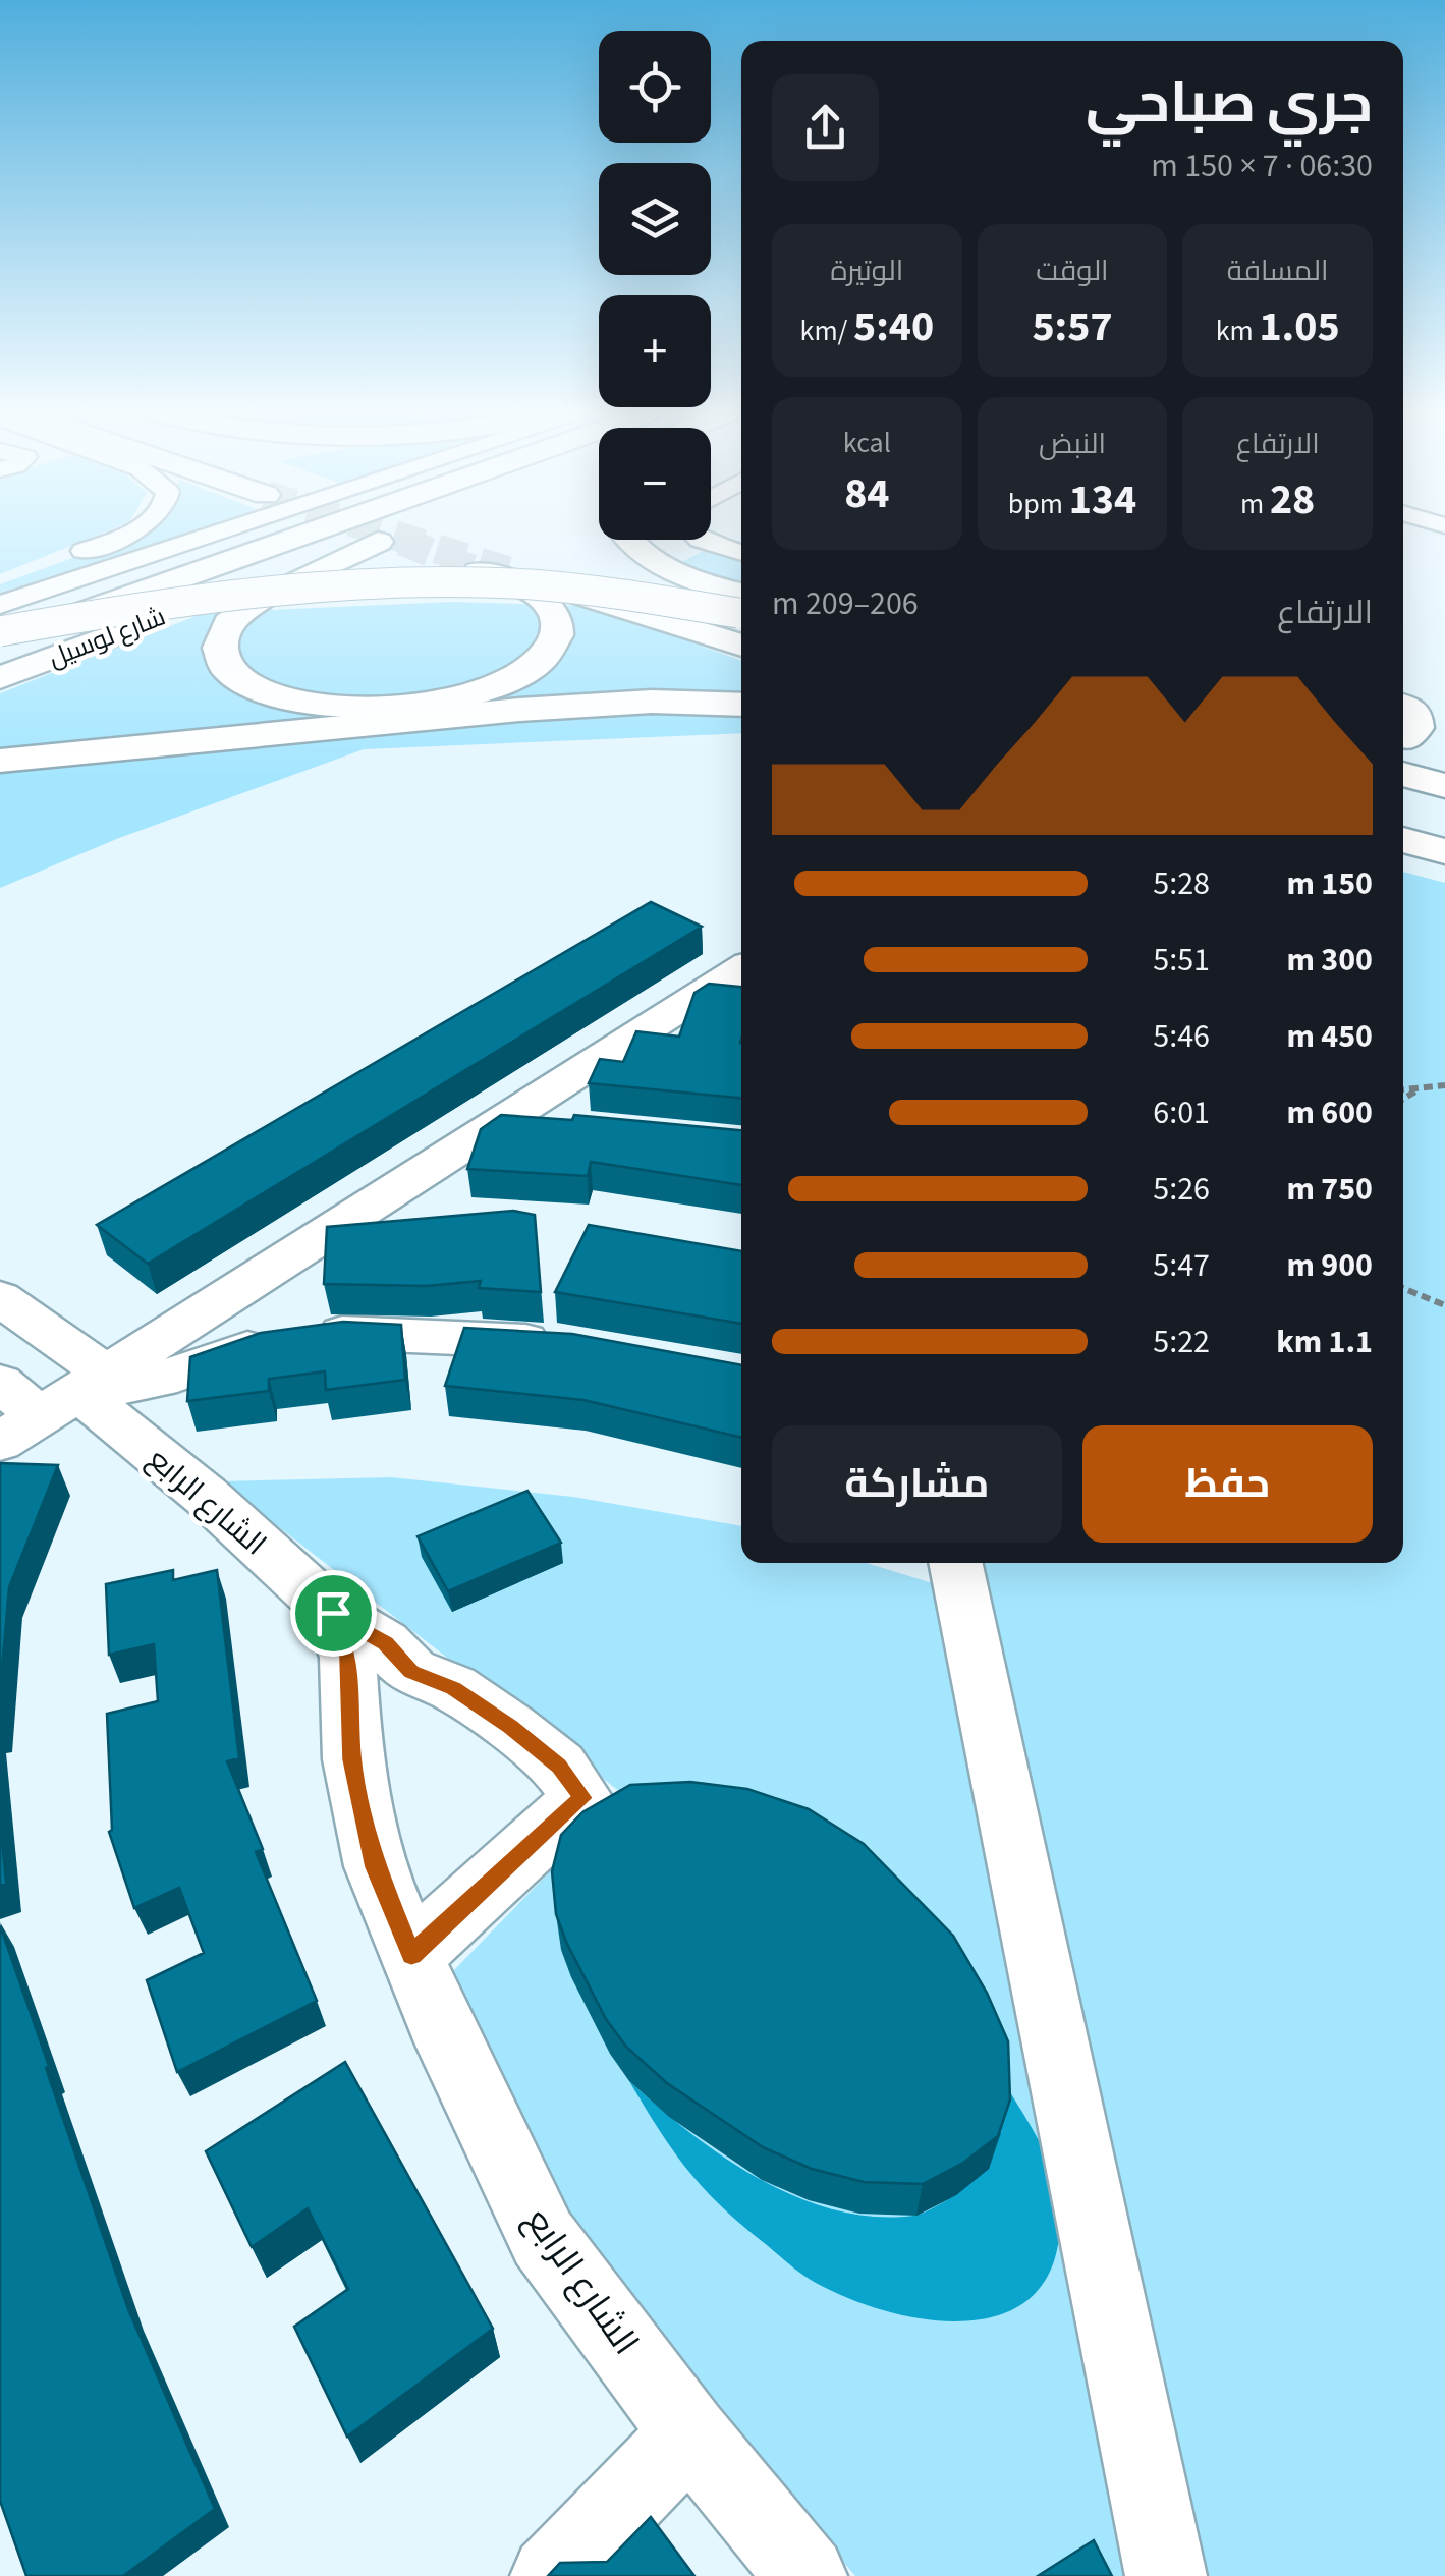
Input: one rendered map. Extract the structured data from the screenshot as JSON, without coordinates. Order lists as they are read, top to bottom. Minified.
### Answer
{"streets":{"main road":["شارع لوسيل"],"street":["الشارع الرابع"]},"page":{"map_buttons":["+","−"],"heading":["جري صباحي","06:30 · 7 × 150 m"],"stats":[["المسافة","1.05 km"],["الوقت","5:57"],["الوتيرة","5:40 /km"],["الارتفاع","28 m"],["النبض","134 bpm"],["kcal","84"]],"chart":["الارتفاع","206–209 m"],"list":[{"name":"150 m","note":"5:28"},{"name":"300 m","note":"5:51"},{"name":"450 m","note":"5:46"},{"name":"600 m","note":"6:01"},{"name":"750 m","note":"5:26"},{"name":"900 m","note":"5:47"},{"name":"1.1 km","note":"5:22"}],"buttons":["حفظ","مشاركة"]}}
